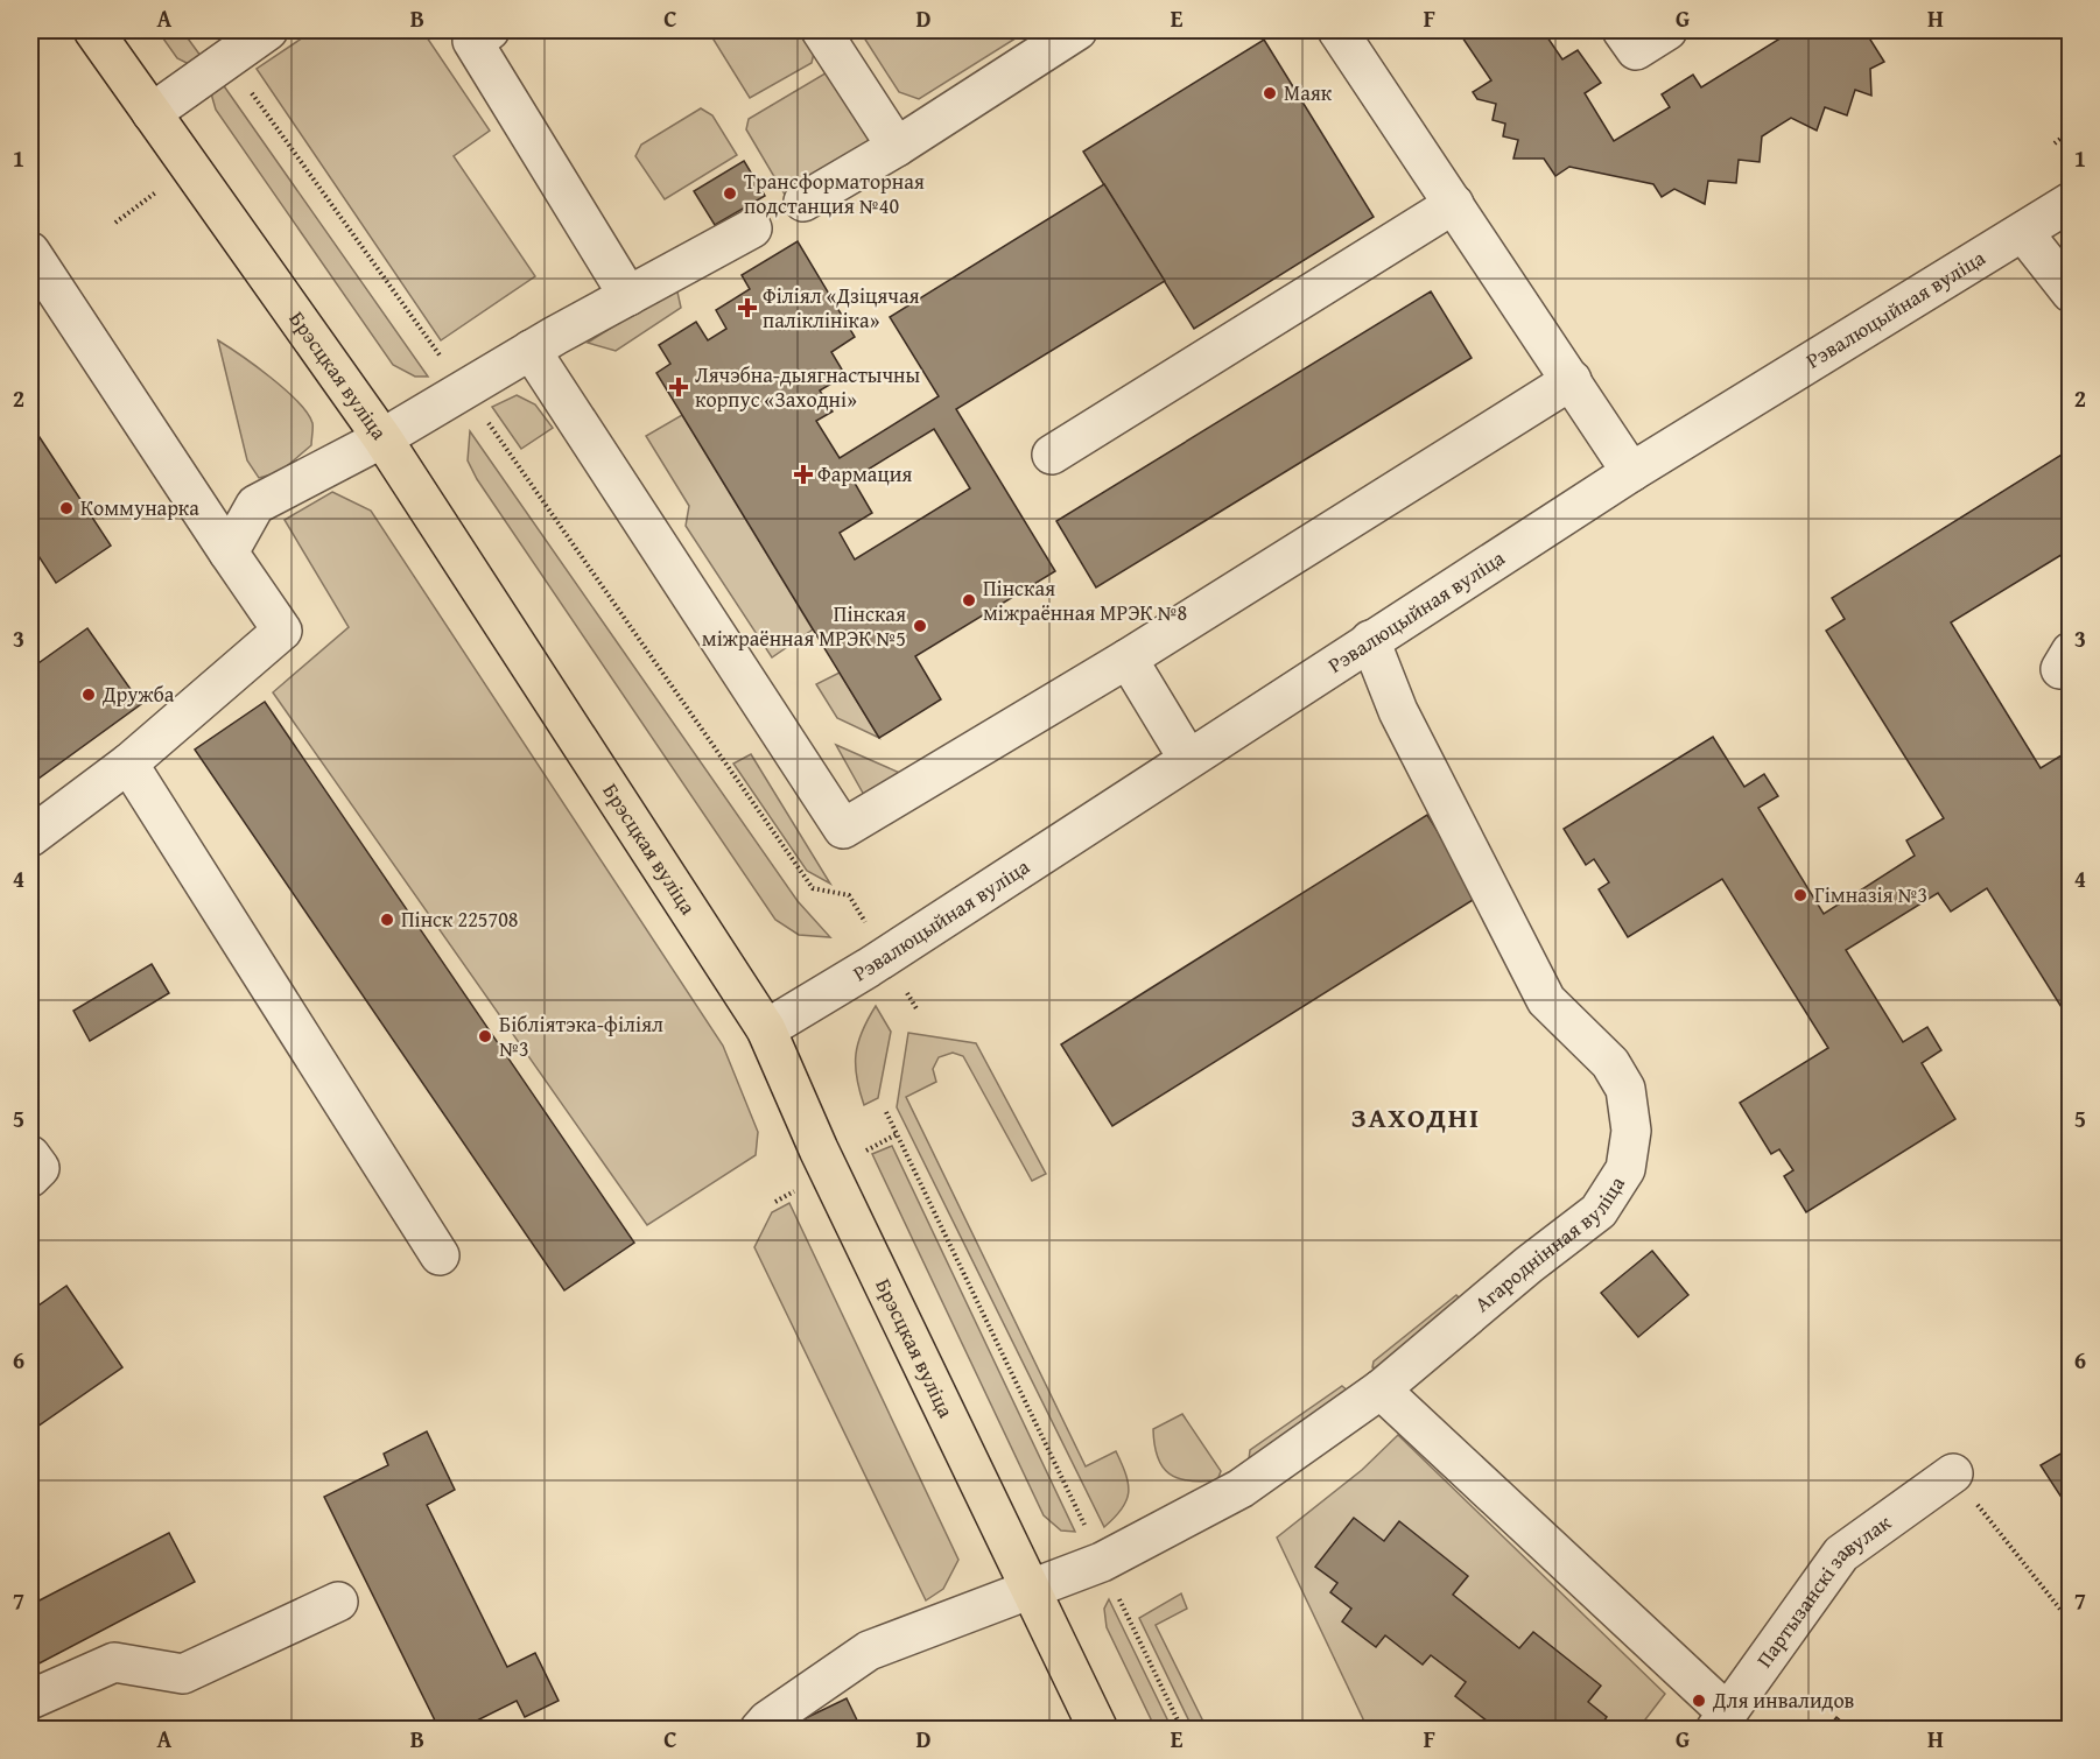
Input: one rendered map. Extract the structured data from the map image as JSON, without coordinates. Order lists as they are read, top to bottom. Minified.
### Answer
{"streets":{"main road":["Брэсцкая вуліца"],"street":["Рэвалюцыйная вуліца","Агароднінная вуліца","Партызанскі завулак"]},"crossings":[["Рэвалюцыйная вуліца","Брэсцкая вуліца"],["Рэвалюцыйная вуліца","Агароднінная вуліца"],["Брэсцкая вуліца","Агароднінная вуліца"]],"districts":["ЗАХОДНІ"],"places":{"other":["Маяк","Трансформаторная подстанция №40","Коммунарка","Пінская міжраённая МРЭК №8","Пінская міжраённая МРЭК №5","Дружба","Гімназія №3","Пінск 225708","Бібліятэка-філіял №3","Для инвалидов"],"health":["Філіял «Дзіцячая паліклініка»","Лячэбна-дыягнастычны корпус «Заходні»","Фармация"]},"grid":{"columns":["A","B","C","D","E","F","G","H"],"rows":["1","2","3","4","5","6","7"]}}
